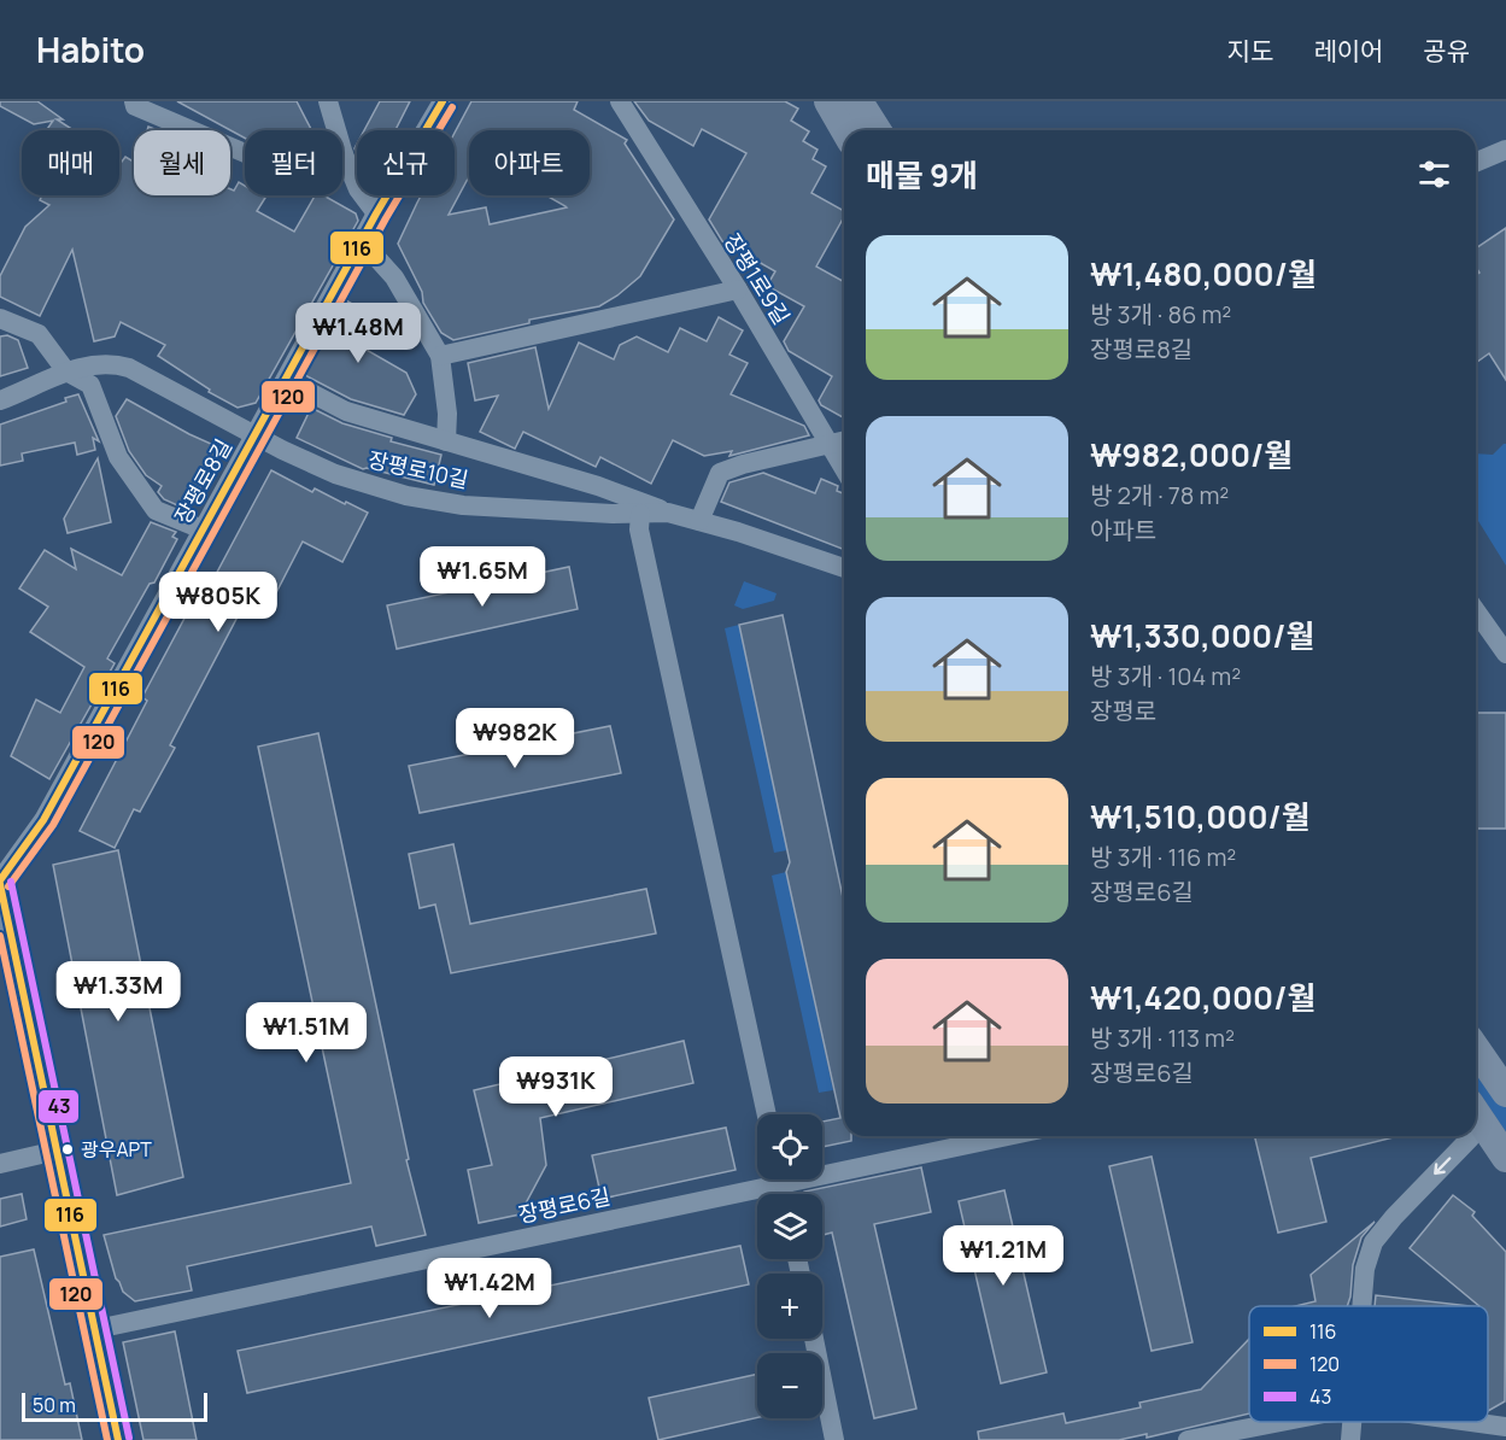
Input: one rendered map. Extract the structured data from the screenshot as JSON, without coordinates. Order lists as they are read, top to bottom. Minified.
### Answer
{"streets":{"street":["장평1로9길","장평로10길","장평로8길","장평로6길"]},"crossings":[["장평로10길","장평로8길"]],"places":["광우APT"],"lines":["transit line 116","transit line 120","transit line 43"],"legend":["116","120","43"],"scale_bar":"50 m","page":{"header":"Habito","nav":["지도","레이어","공유"],"chip":["매매","월세","필터","신규","아파트"],"heading":"매물 9개","list":[{"name":"₩1,480,000/월","note":"방 3개 · 86 m² · 장평로8길"},{"name":"₩982,000/월","note":"방 2개 · 78 m² · 아파트"},{"name":"₩1,330,000/월","note":"방 3개 · 104 m² · 장평로"},{"name":"₩1,510,000/월","note":"방 3개 · 116 m² · 장평로6길"},{"name":"₩1,420,000/월","note":"방 3개 · 113 m² · 장평로6길"}],"price":["₩1.48M","₩1.65M","₩805K","₩982K","₩1.33M","₩1.51M","₩931K","₩1.21M","₩1.42M"],"map_buttons":["+","−"],"scale":"50 m"}}
